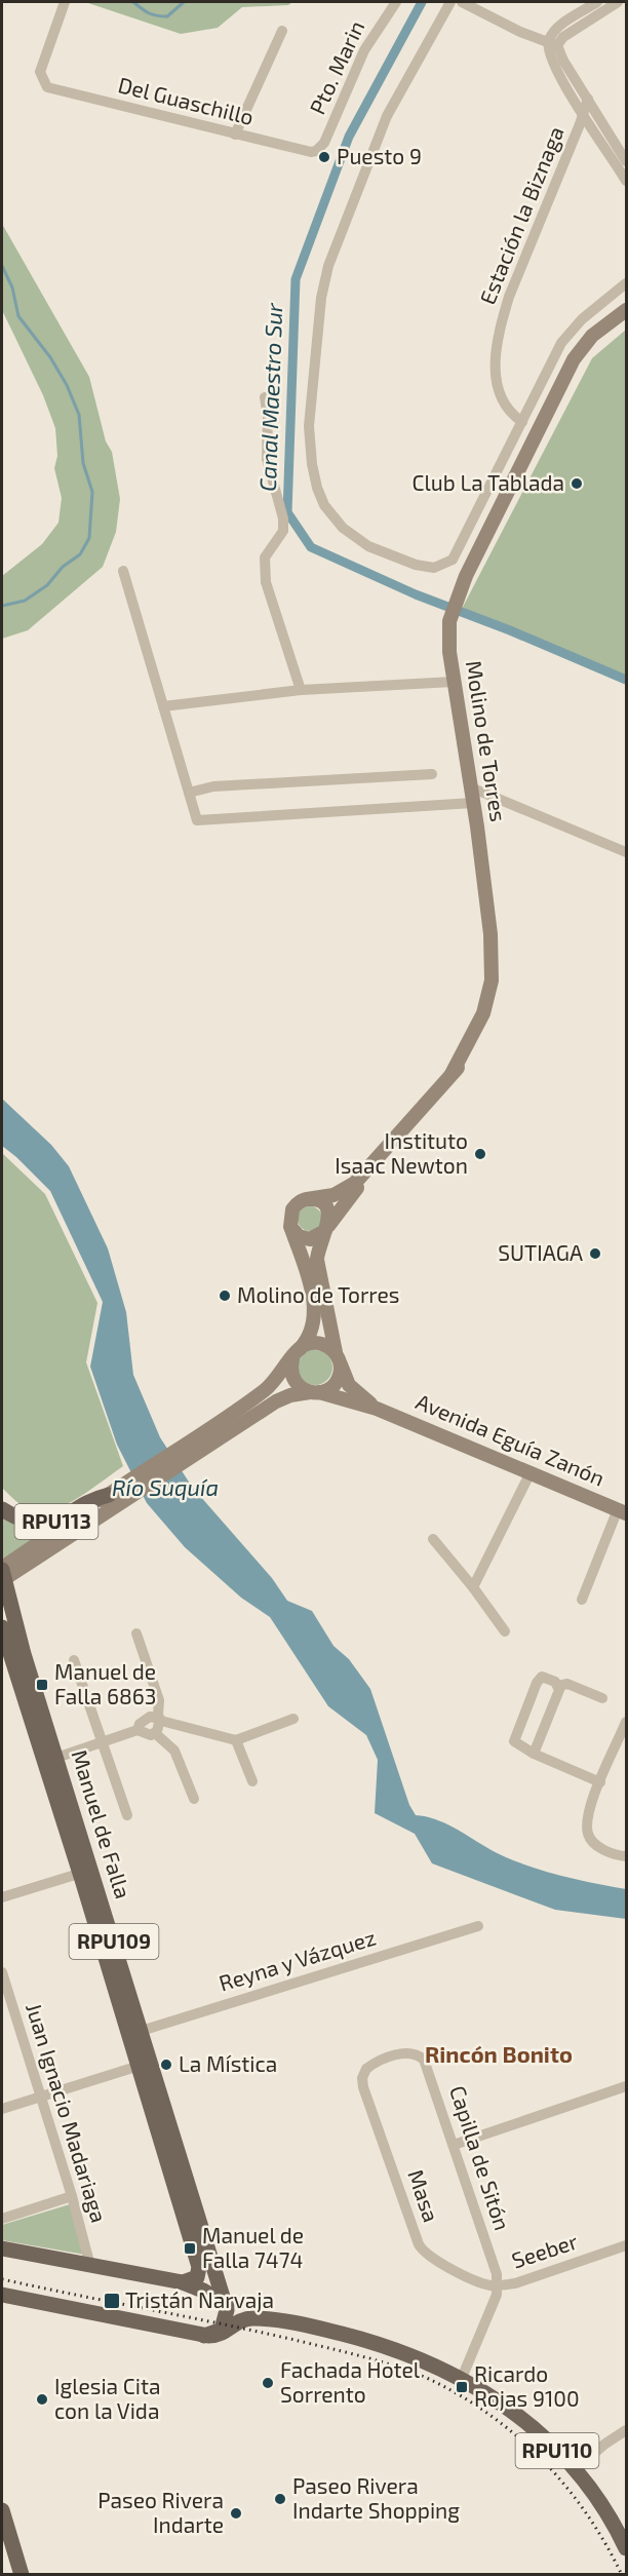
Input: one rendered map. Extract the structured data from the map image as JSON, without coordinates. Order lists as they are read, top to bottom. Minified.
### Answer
{"streets":{"main road":["Molino de Torres","Avenida Eguía Zanón","RPU113","Manuel de Falla","RPU109","RPU110"],"street":["Pto. Marin","Del Guaschillo","Estación la Biznaga","Reyna y Vázquez","Juan Ignacio Madariaga","Capilla de Sitón","Masa","Seeber"]},"crossings":[["Pto. Marin","Del Guaschillo"],["Molino de Torres","Avenida Eguía Zanón"],["Molino de Torres","RPU113"],["Avenida Eguía Zanón","RPU113"],["RPU113","Manuel de Falla"],["Manuel de Falla","Reyna y Vázquez"],["Manuel de Falla","RPU110"],["Capilla de Sitón","Masa"],["Capilla de Sitón","Seeber"],["Masa","Seeber"],["Seeber","RPU110"]],"districts":["Rincón Bonito"],"water":["Canal Maestro Sur","Río Suquía"],"places":{"other":["Puesto 9","Club La Tablada","Instituto Isaac Newton","SUTIAGA","Molino de Torres","La Mística","Fachada Hotel Sorrento","Iglesia Cita con la Vida","Paseo Rivera Indarte Shopping","Paseo Rivera Indarte"],"transit":["Manuel de Falla 6863","Manuel de Falla 7474","Tristán Narvaja","Ricardo Rojas 9100"]}}
